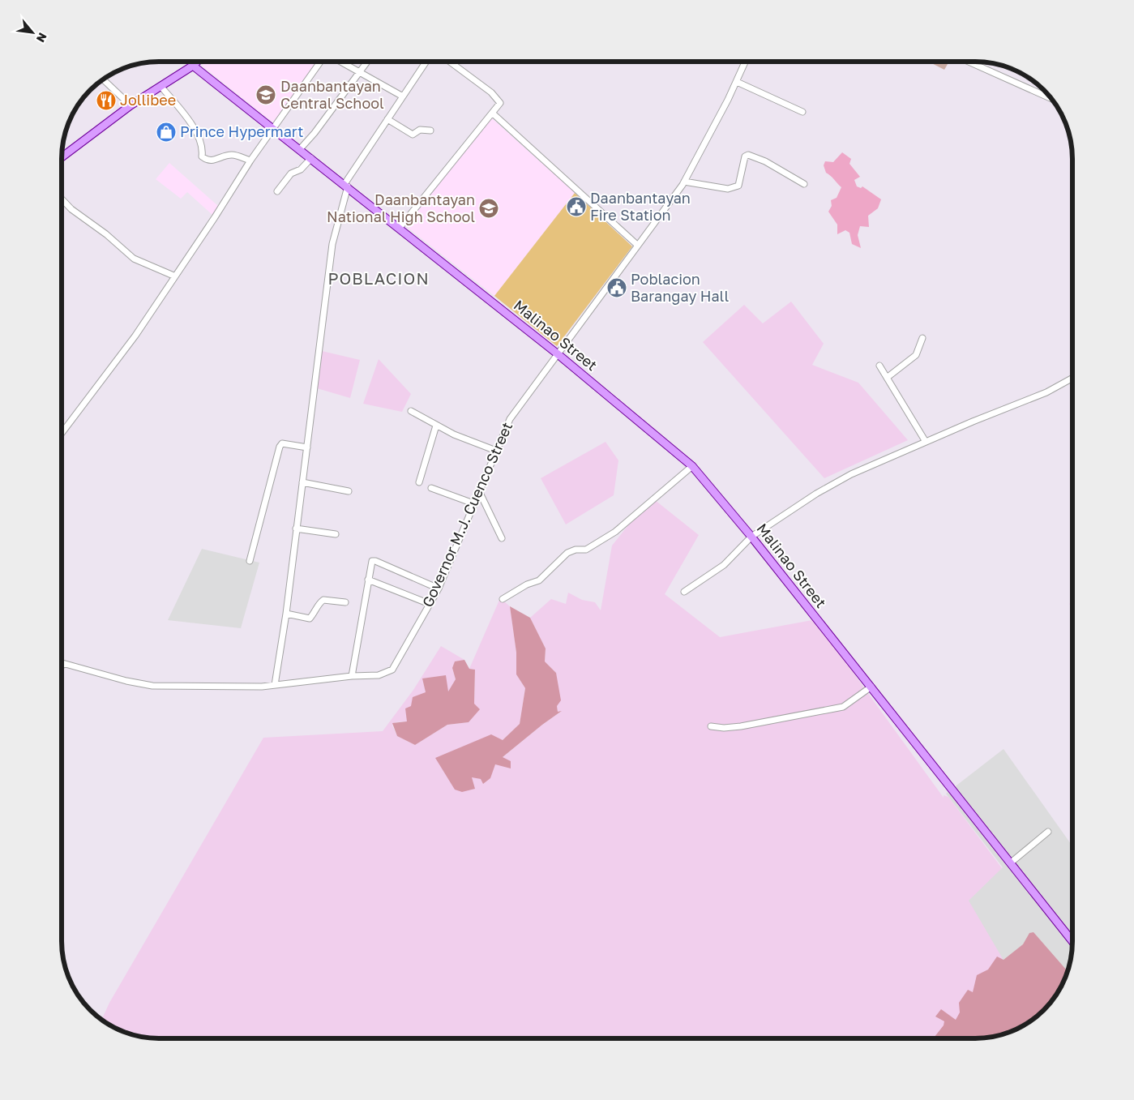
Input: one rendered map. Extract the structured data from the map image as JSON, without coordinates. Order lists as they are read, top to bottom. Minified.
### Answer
{"streets":{"main road":["Malinao Street"],"street":["Governor M.J. Cuenco Street"]},"crossings":[["Malinao Street","Governor M.J. Cuenco Street"]],"districts":["POBLACION"],"places":{"school or university":["Daanbantayan Central School","Daanbantayan National High School"],"restaurant":["Jollibee"],"shop":["Prince Hypermart"],"public building":["Daanbantayan Fire Station","Poblacion Barangay Hall"]},"north":"bottom right"}
